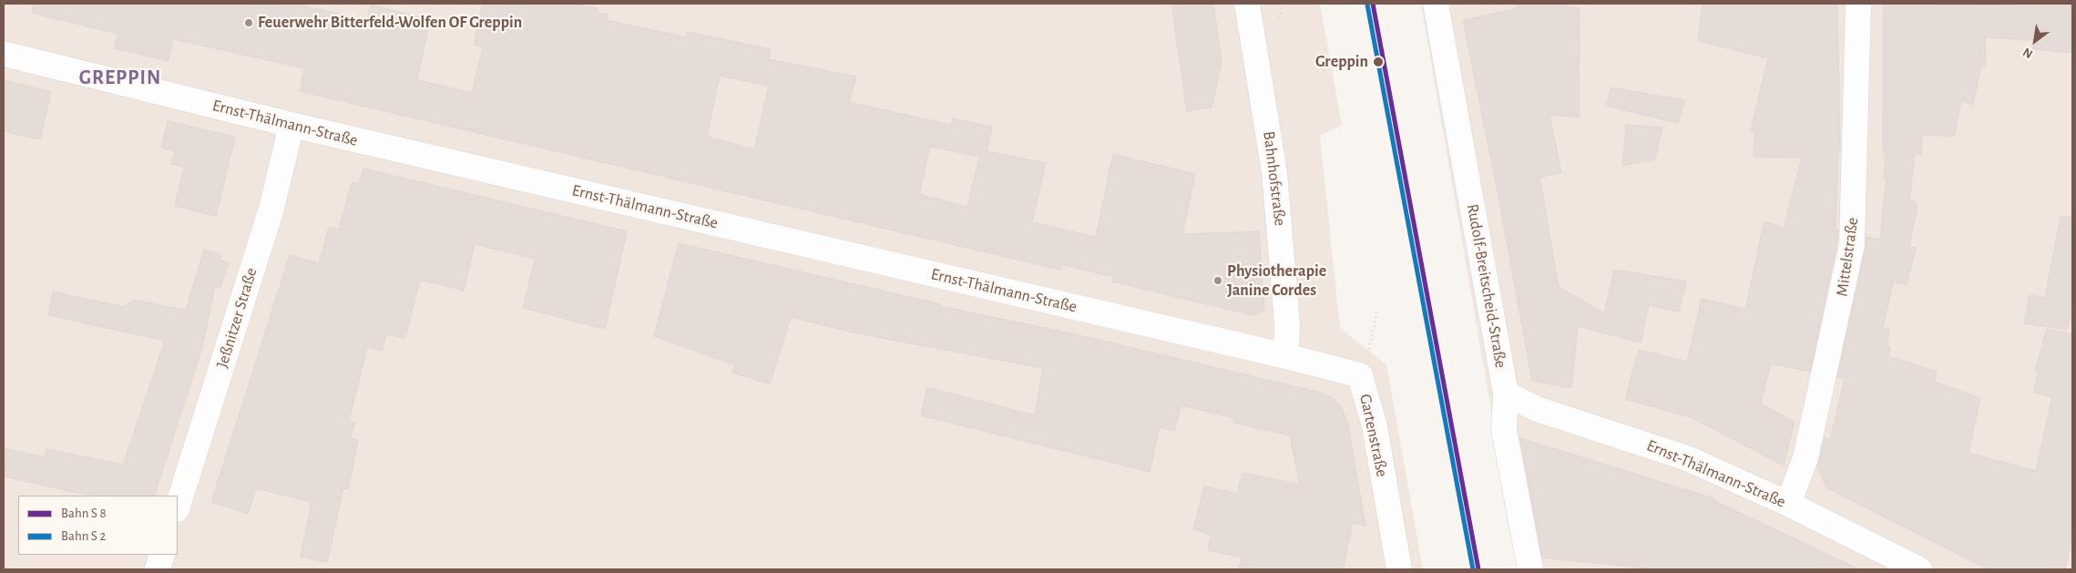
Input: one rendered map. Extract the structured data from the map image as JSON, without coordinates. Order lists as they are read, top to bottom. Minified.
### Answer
{"streets":{"street":["Ernst-Thälmann-Straße","Bahnhofstraße","Mittelstraße","Rudolf-Breitscheid-Straße","Jeßnitzer Straße","Gartenstraße"]},"crossings":[["Ernst-Thälmann-Straße","Bahnhofstraße"],["Ernst-Thälmann-Straße","Mittelstraße"],["Ernst-Thälmann-Straße","Rudolf-Breitscheid-Straße"],["Ernst-Thälmann-Straße","Jeßnitzer Straße"],["Ernst-Thälmann-Straße","Gartenstraße"],["Bahnhofstraße","Gartenstraße"]],"districts":["GREPPIN"],"places":["Feuerwehr Bitterfeld-Wolfen OF Greppin","Greppin","Physiotherapie Janine Cordes"],"legend":["Bahn S 8","Bahn S 2"],"north":"bottom left"}
